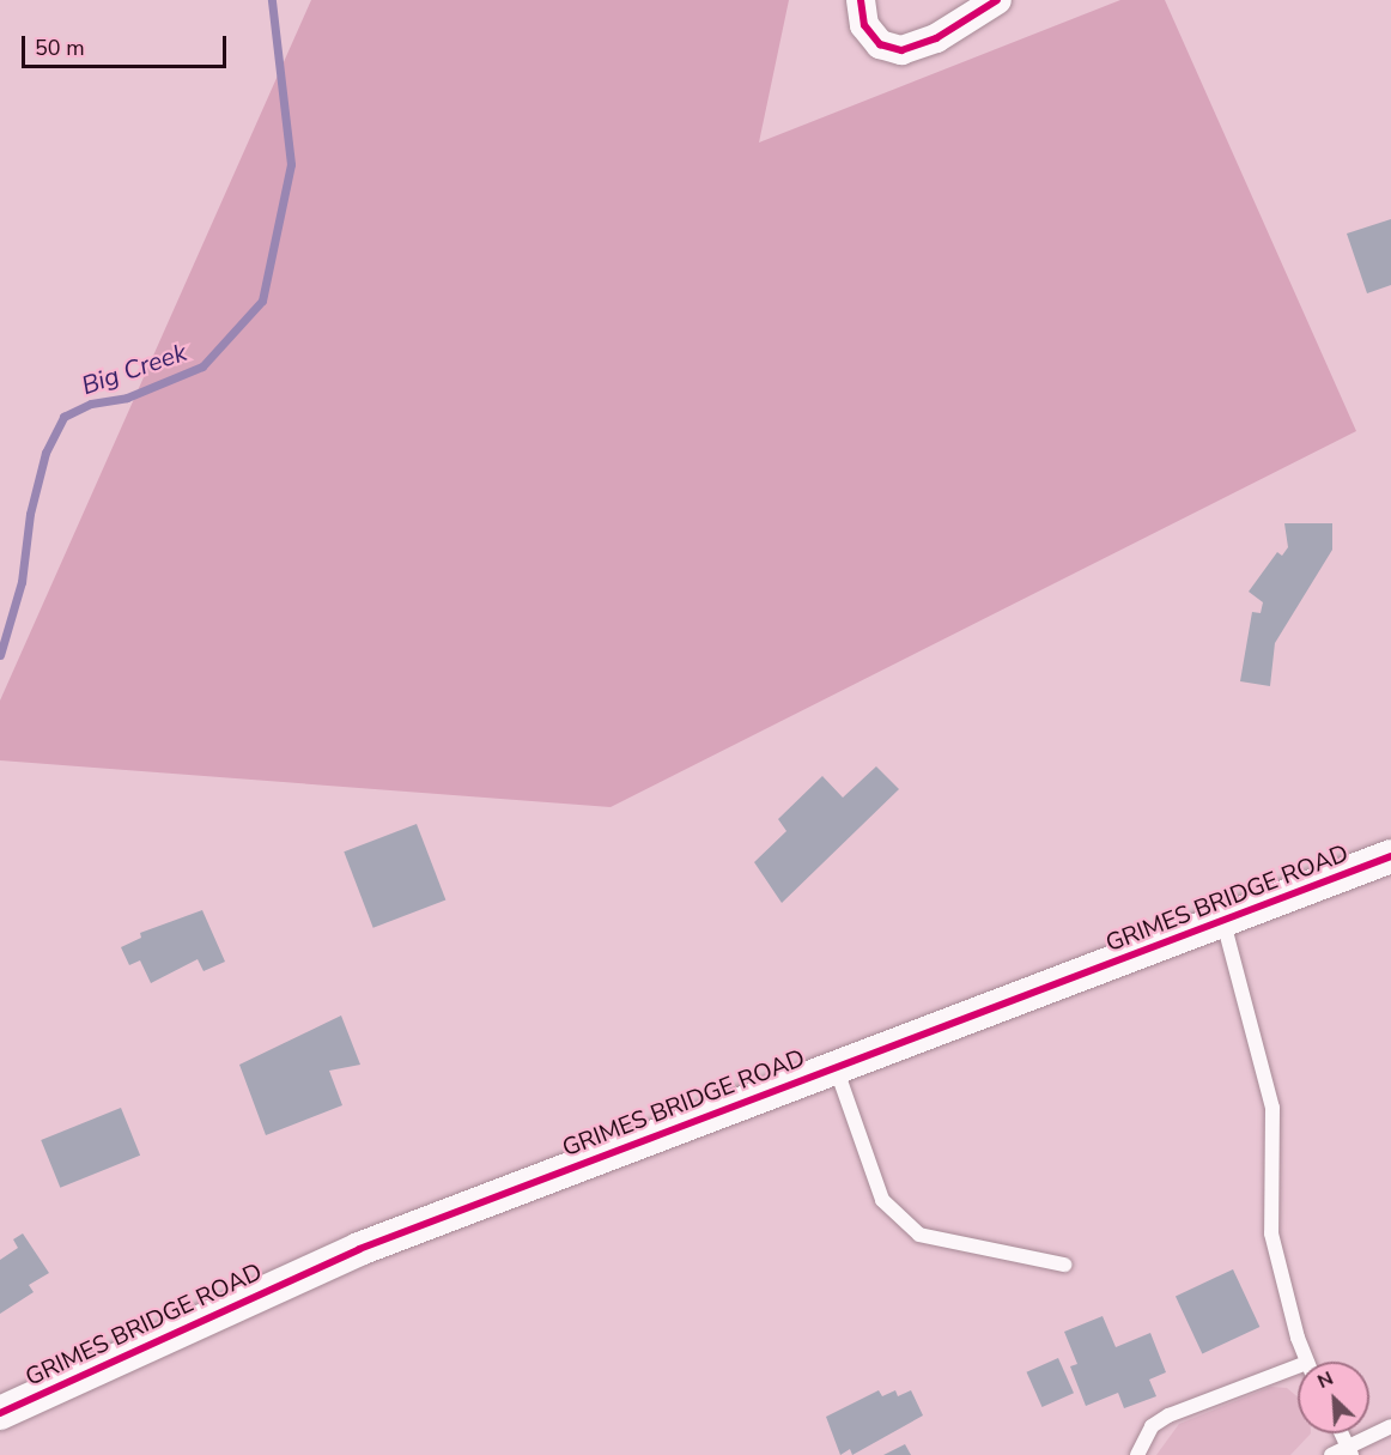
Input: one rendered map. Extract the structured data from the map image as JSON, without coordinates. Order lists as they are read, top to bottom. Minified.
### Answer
{"streets":{"street":["GRIMES BRIDGE ROAD"]},"water":["Big Creek"],"scale_bar":"50 m","north":"top left"}
